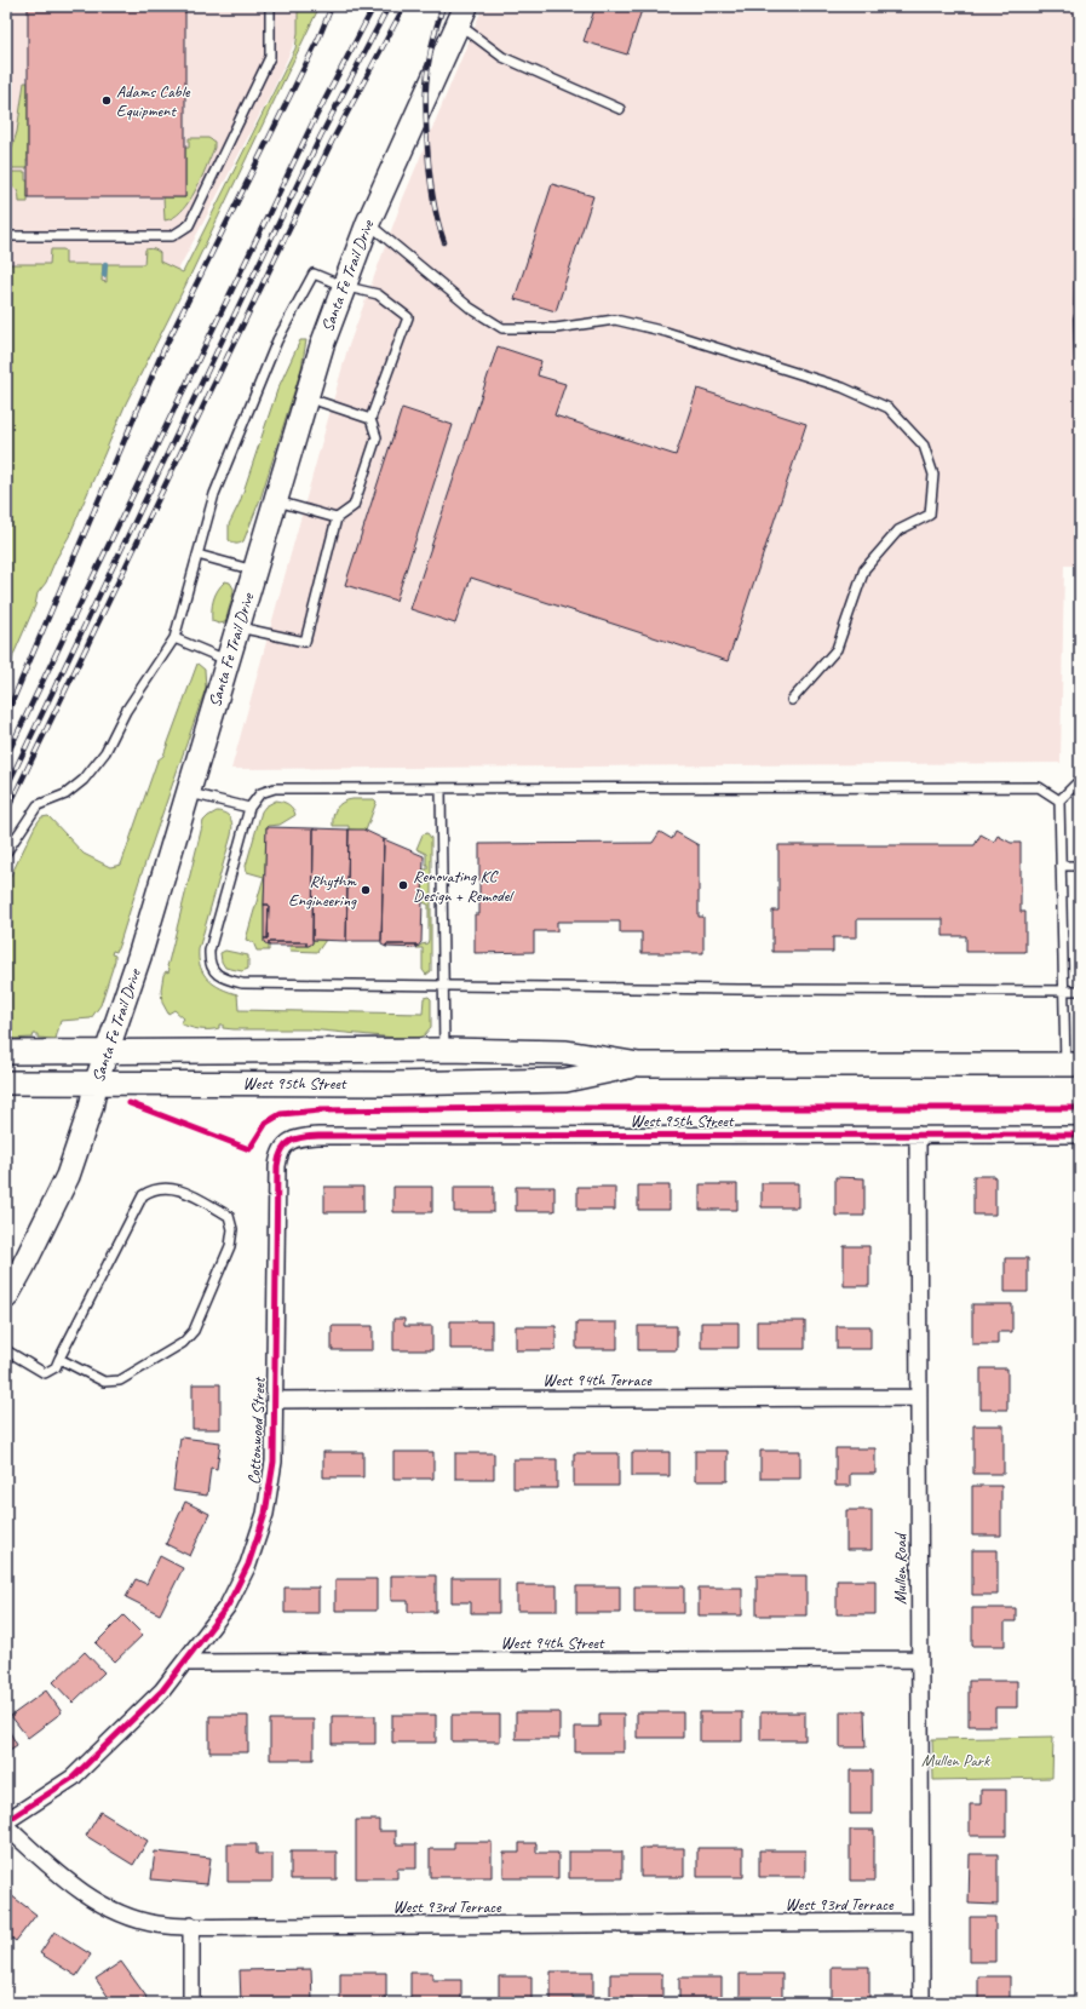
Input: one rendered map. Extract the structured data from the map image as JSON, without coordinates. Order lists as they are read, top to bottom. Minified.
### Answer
{"streets":{"main road":["Santa Fe Trail Drive","West 95th Street"],"street":["West 94th Terrace","Cottonwood Street","Mullen Road","West 94th Street","West 93rd Terrace"]},"crossings":[["Santa Fe Trail Drive","West 95th Street"],["West 95th Street","Cottonwood Street"],["West 95th Street","Mullen Road"],["West 94th Terrace","Cottonwood Street"],["West 94th Terrace","Mullen Road"],["Cottonwood Street","West 94th Street"],["Mullen Road","West 94th Street"],["Mullen Road","West 93rd Terrace"]],"parks":["Mullen Park"],"places":["Adams Cable Equipment","Renovating KC Design + Remodel","Rhythm Engineering"]}
